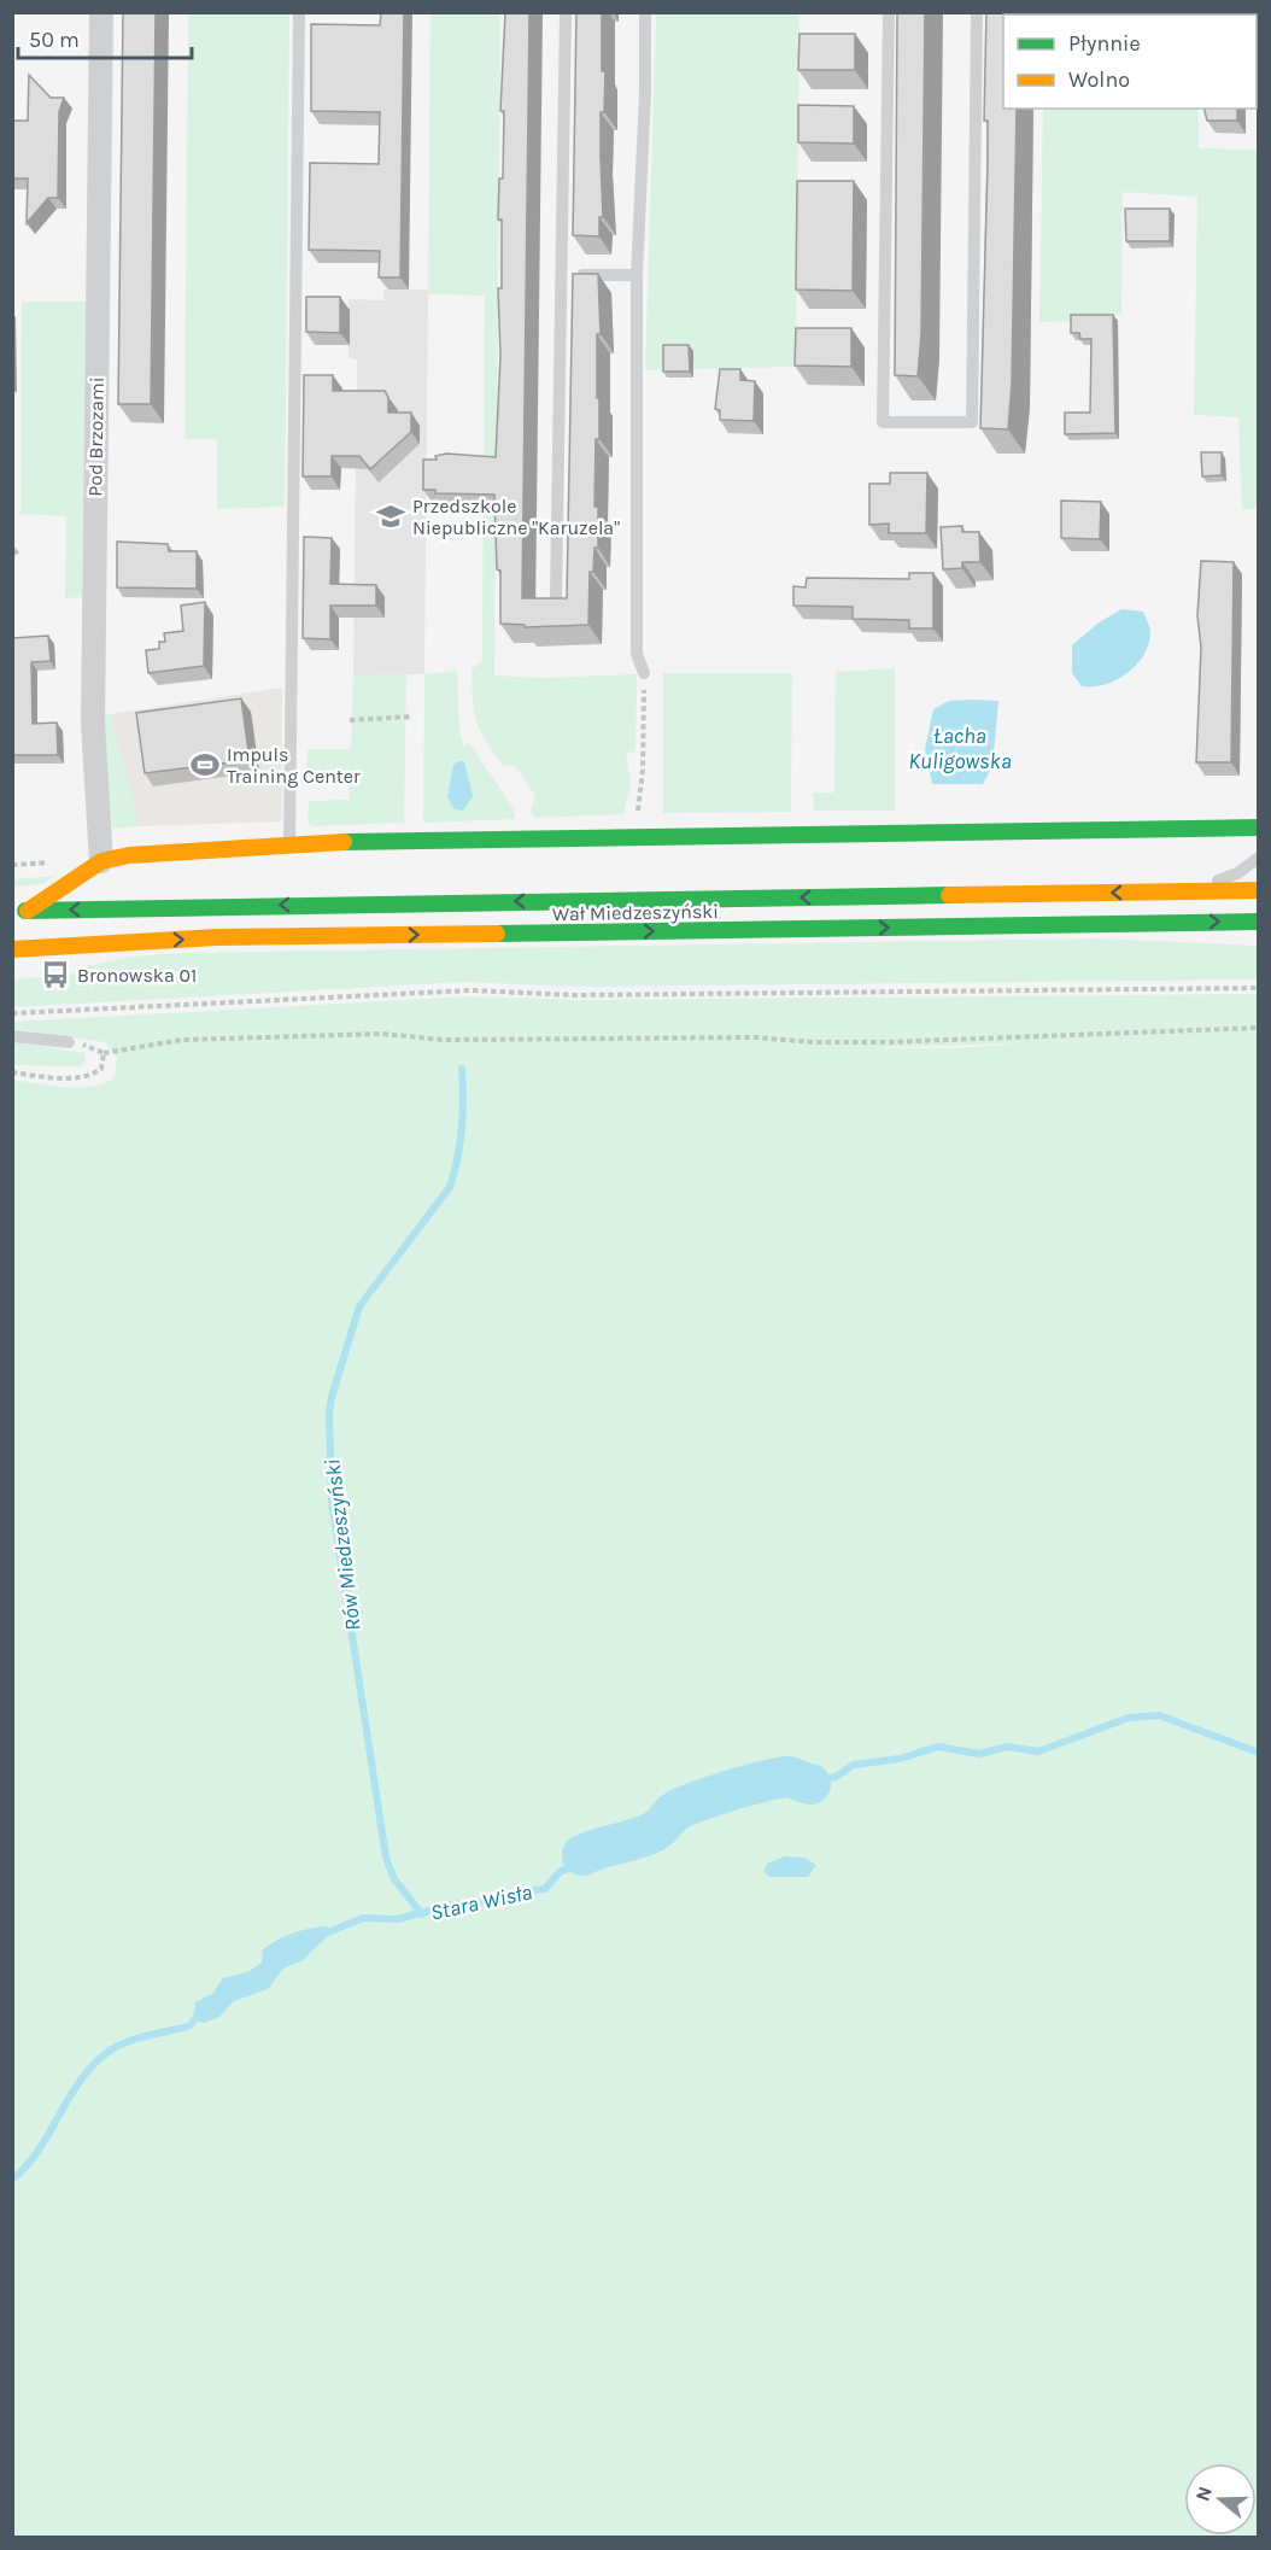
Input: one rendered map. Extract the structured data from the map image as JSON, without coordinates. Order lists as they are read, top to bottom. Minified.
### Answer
{"streets":{"main road":["Wał Miedzeszyński"],"street":["Pod Brzozami"]},"water":["Łacha Kuligowska","Rów Miedzeszyński","Stara Wisła"],"places":{"school or university":["Przedszkole Niepubliczne \"Karuzela\""],"sports":["Impuls Training Center"],"bus stop":["Bronowska 01"]},"legend":["Płynnie","Wolno"],"scale_bar":"50 m","north":"left"}
